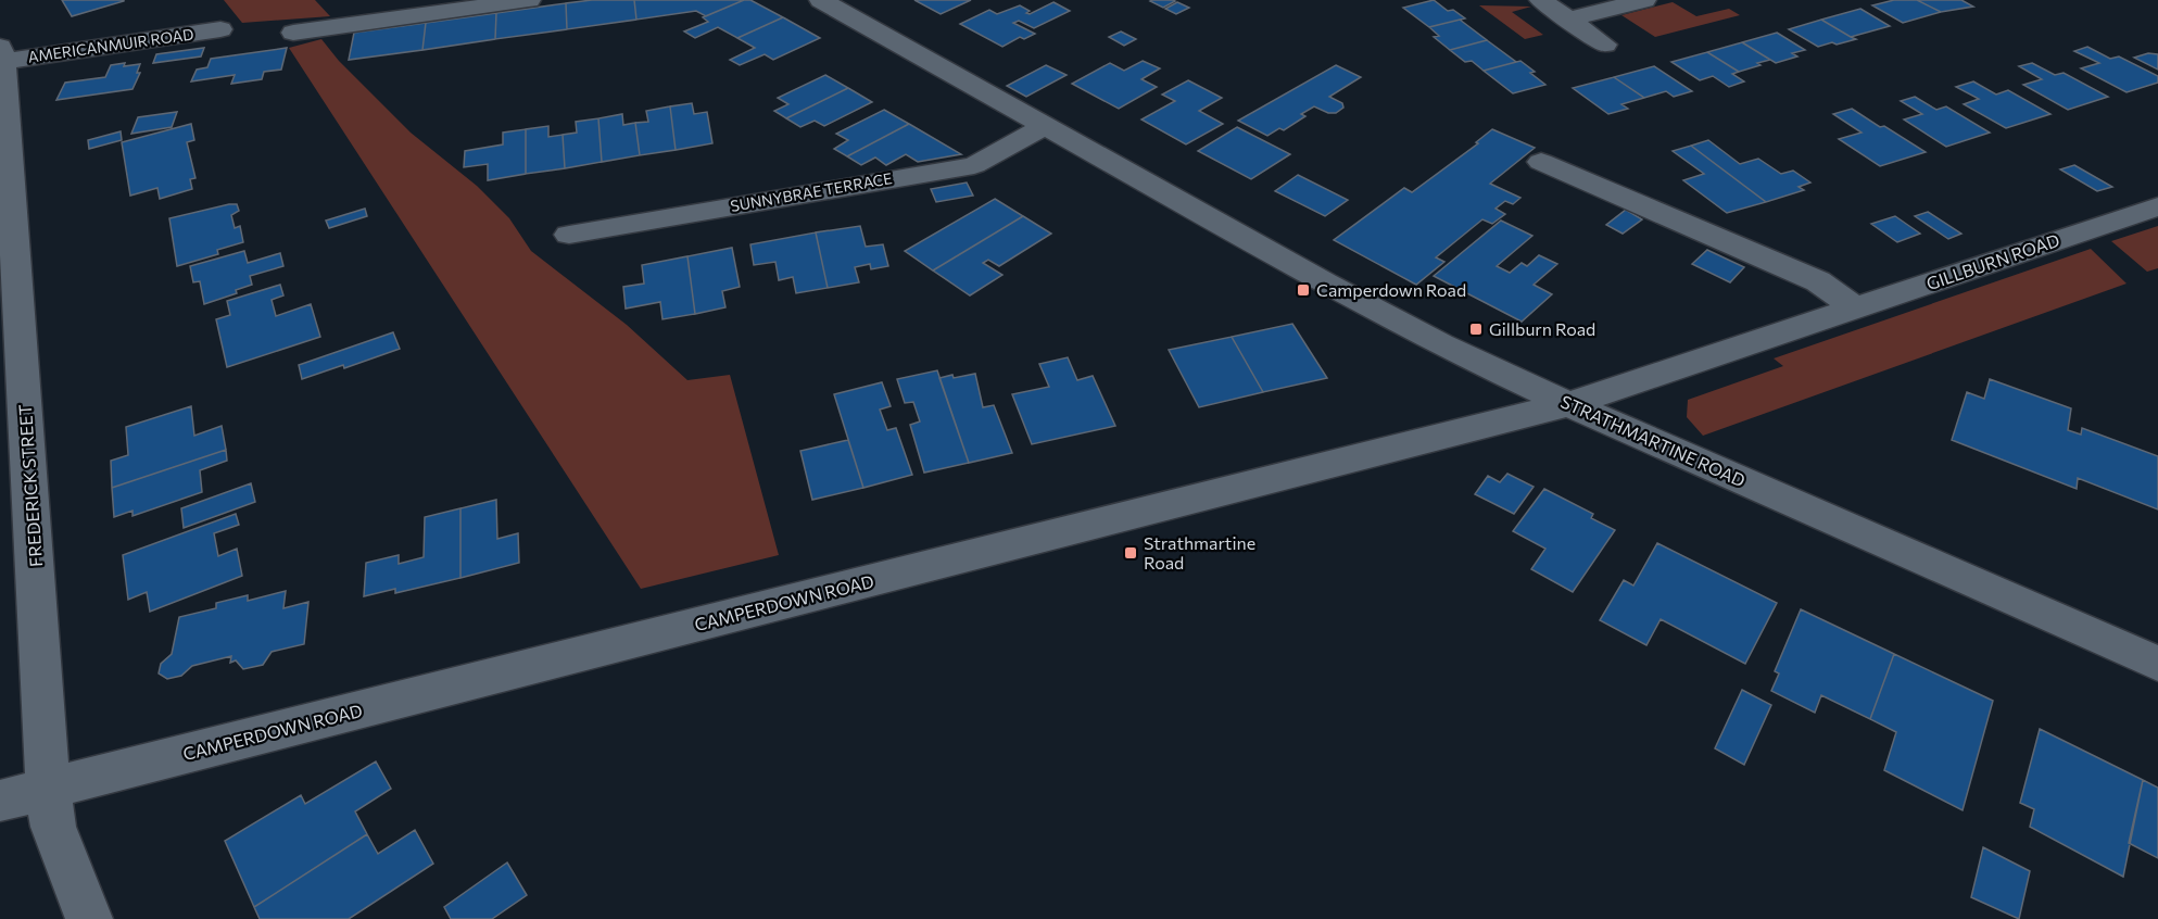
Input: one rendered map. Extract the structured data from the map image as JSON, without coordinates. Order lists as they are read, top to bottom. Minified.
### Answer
{"streets":{"street":["AMERICANMUIR ROAD","SUNNYBRAE TERRACE","GILLBURN ROAD","STRATHMARTINE ROAD","FREDERICK STREET","CAMPERDOWN ROAD"]},"crossings":[["AMERICANMUIR ROAD","FREDERICK STREET"],["SUNNYBRAE TERRACE","STRATHMARTINE ROAD"],["GILLBURN ROAD","STRATHMARTINE ROAD"],["GILLBURN ROAD","CAMPERDOWN ROAD"],["STRATHMARTINE ROAD","CAMPERDOWN ROAD"],["FREDERICK STREET","CAMPERDOWN ROAD"]],"places":{"transit":["Camperdown Road","Gillburn Road","Strathmartine Road"]}}
